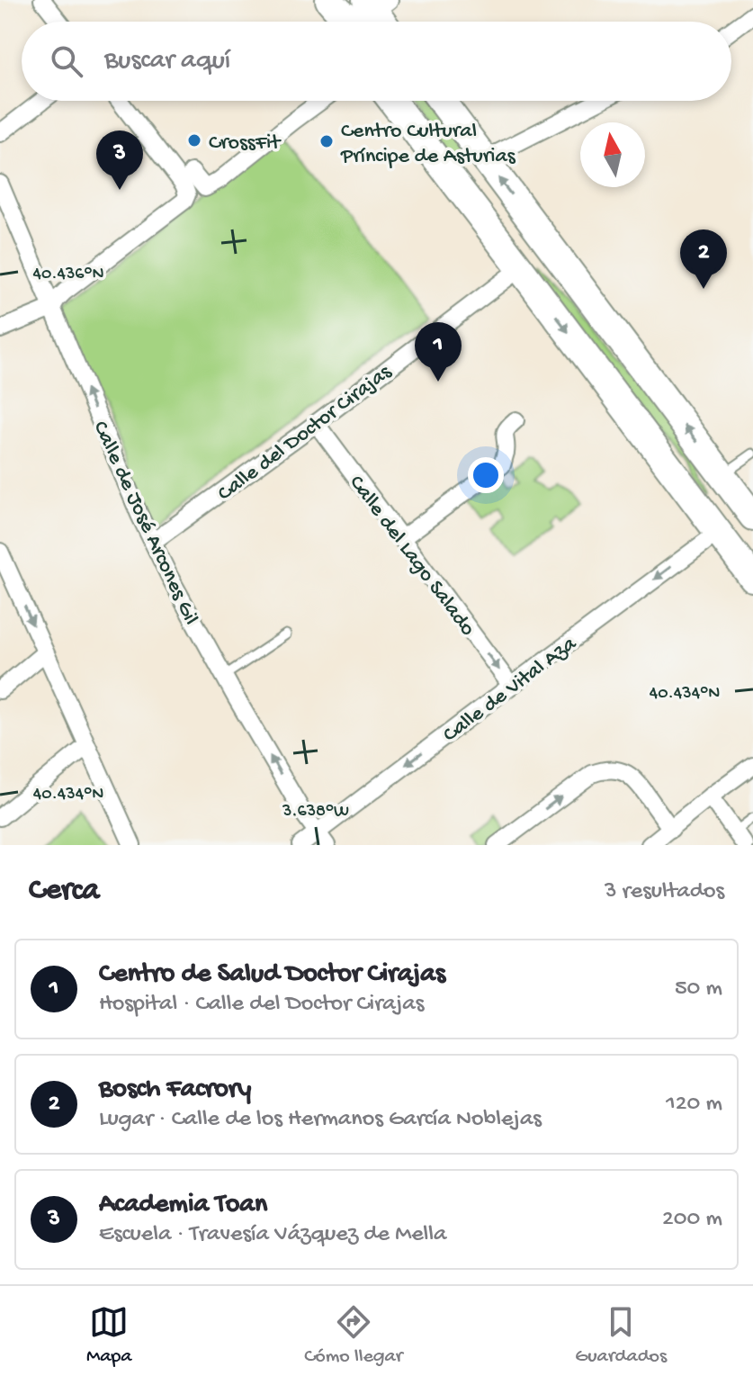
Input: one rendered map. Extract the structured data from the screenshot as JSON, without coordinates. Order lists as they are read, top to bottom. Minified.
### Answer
{"streets":{"street":["Calle del Doctor Cirajas","Calle de José Arcones Gil","Calle del Lago Salado","Calle de Vital Aza"]},"crossings":[["Calle del Doctor Cirajas","Calle de José Arcones Gil"],["Calle del Doctor Cirajas","Calle del Lago Salado"],["Calle de José Arcones Gil","Calle de Vital Aza"],["Calle del Lago Salado","Calle de Vital Aza"]],"one_way":["Calle de José Arcones Gil","Calle del Lago Salado","Calle de Vital Aza"],"places":["CrossFit","Centro Cultural Príncipe de Asturias"],"north":"top","page":{"search":"Buscar aquí","pins":["3","2","1"],"heading":["Cerca","3 resultados"],"list":[{"mark":"1","name":"Centro de Salud Doctor Cirajas","note":"Hospital · Calle del Doctor Cirajas","value":"50 m"},{"mark":"2","name":"Bosch Facrory","note":"Lugar · Calle de los Hermanos García Noblejas","value":"120 m"},{"mark":"3","name":"Academia Toan","note":"Escuela · Travesía Vázquez de Mella","value":"200 m"}],"nav":["Mapa","Cómo llegar","Guardados"]},"coordinates":["40.436°N","40.434°N","3.638°W"]}
